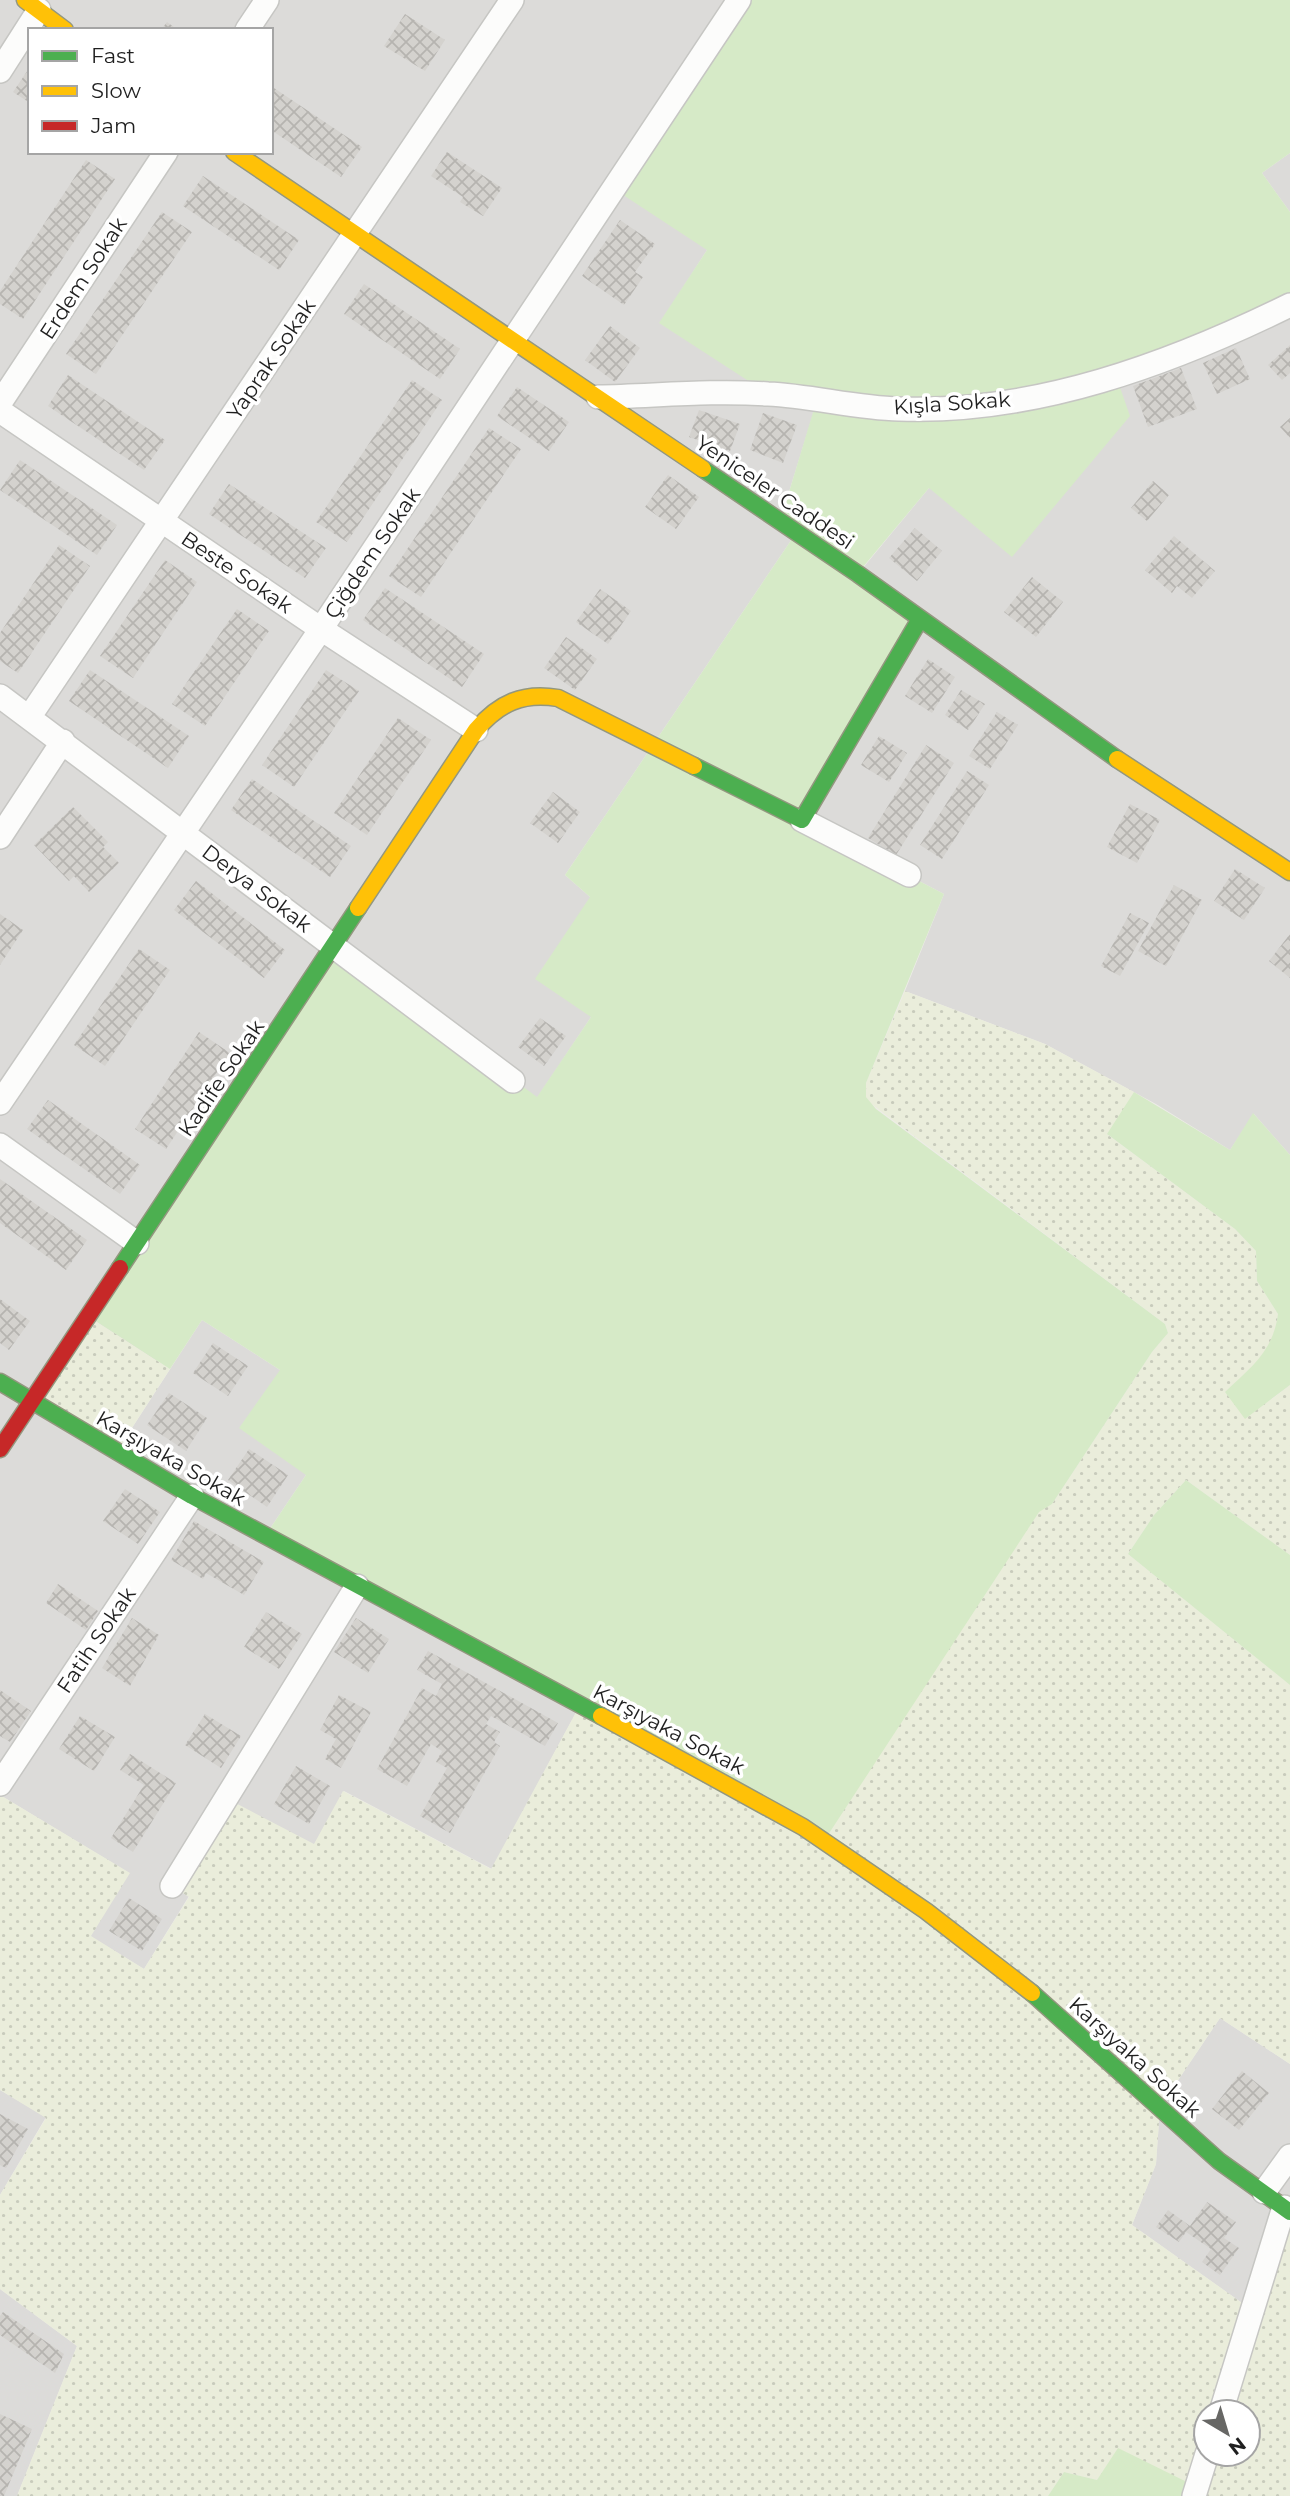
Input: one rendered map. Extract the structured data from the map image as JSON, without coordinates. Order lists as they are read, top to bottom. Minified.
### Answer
{"streets":{"street":["Erdem Sokak","Yaprak Sokak","Kışla Sokak","Yeniceler Caddesi","Çiğdem Sokak","Beste Sokak","Derya Sokak","Kadife Sokak","Karşıyaka Sokak","Fatih Sokak"]},"crossings":[["Yaprak Sokak","Yeniceler Caddesi"],["Yaprak Sokak","Beste Sokak"],["Yaprak Sokak","Derya Sokak"],["Kışla Sokak","Yeniceler Caddesi"],["Yeniceler Caddesi","Çiğdem Sokak"],["Çiğdem Sokak","Beste Sokak"],["Çiğdem Sokak","Derya Sokak"],["Beste Sokak","Kadife Sokak"],["Derya Sokak","Kadife Sokak"],["Kadife Sokak","Karşıyaka Sokak"],["Karşıyaka Sokak","Fatih Sokak"]],"legend":["Fast","Slow","Jam"],"north":"bottom right"}
